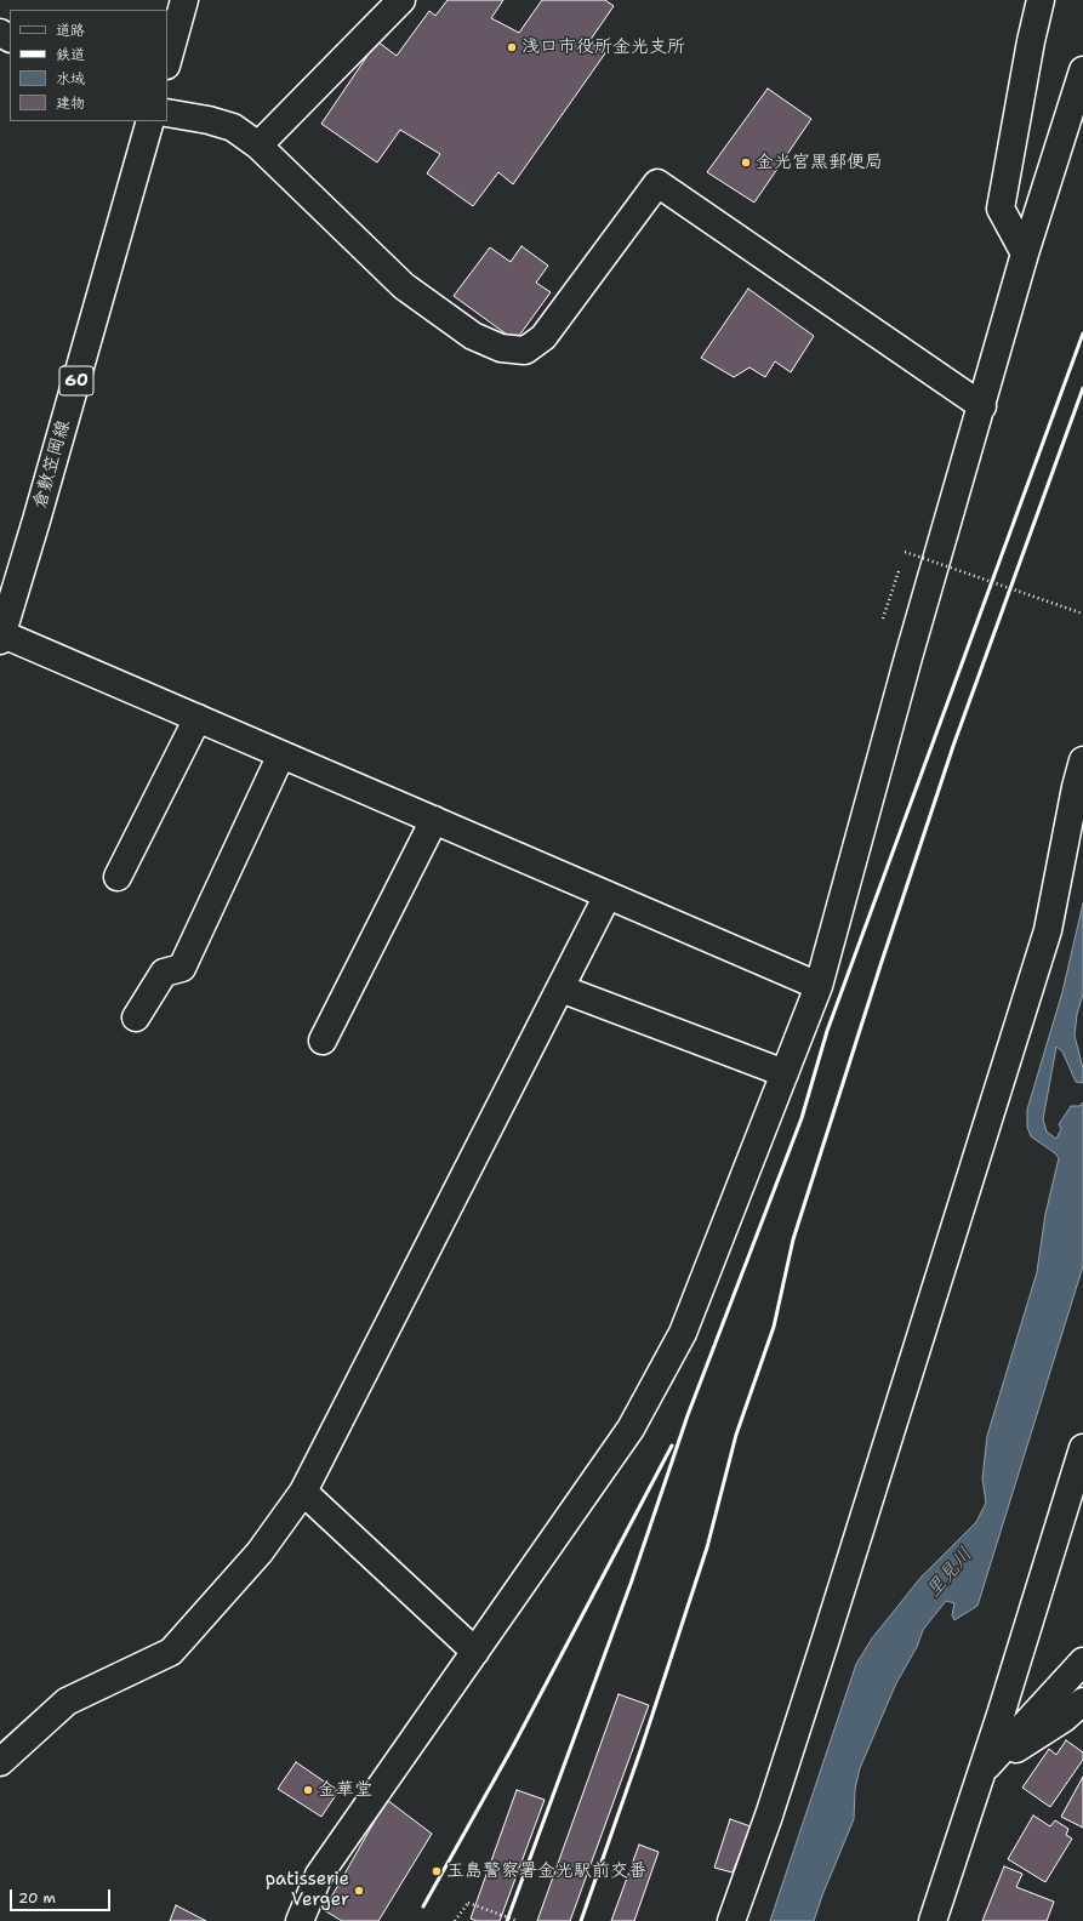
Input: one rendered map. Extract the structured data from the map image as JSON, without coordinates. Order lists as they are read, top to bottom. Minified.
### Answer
{"streets":{"street":["60","倉敷笠岡線"]},"water":["里見川"],"places":["浅口市役所金光支所","金光宮黒郵便局","金華堂","玉島警察署金光駅前交番","patisserie Verger"],"legend":["道路","鉄道","水域","建物"],"scale_bar":"20 m"}
